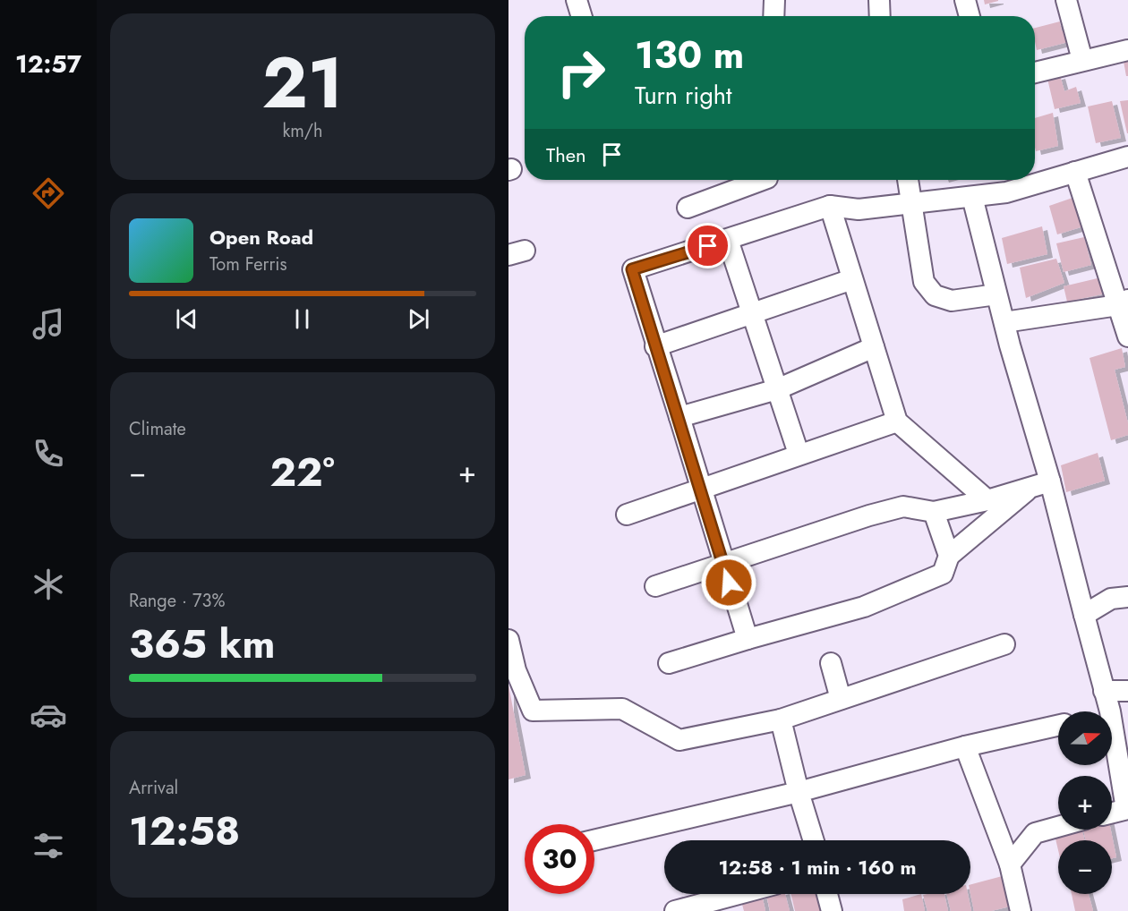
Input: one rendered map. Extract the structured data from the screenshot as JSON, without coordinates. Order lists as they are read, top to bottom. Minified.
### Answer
{"north":"right","page":{"tabs":"12:57","tile":[["21","km/h"],"Climate",["Range · 73%","365 km"],["Arrival","12:58"]],"turn":["130 m","Turn right"],"then":"Then","song":["Open Road","Tom Ferris"],"heat":["−","22°","+"],"map_buttons":["+","−"],"limit":"30","trip":"12:58 · 1 min · 160 m"}}
